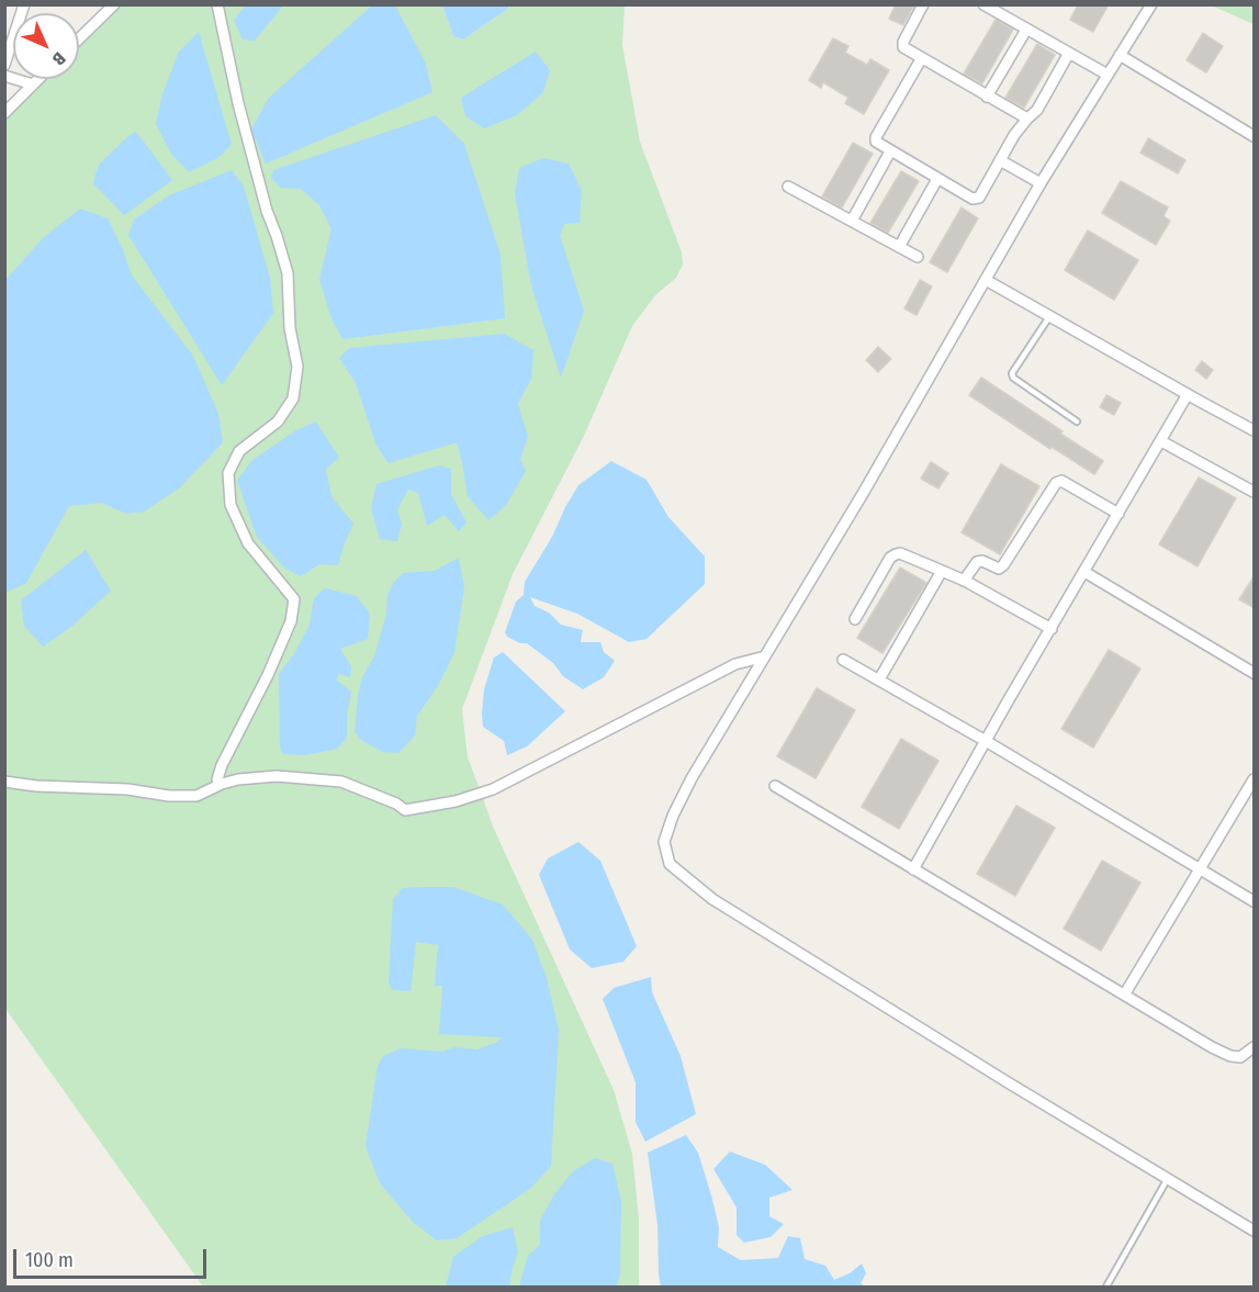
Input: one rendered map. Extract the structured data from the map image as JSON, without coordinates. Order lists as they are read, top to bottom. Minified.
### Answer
{"scale_bar":"100 m","north":"bottom right"}
